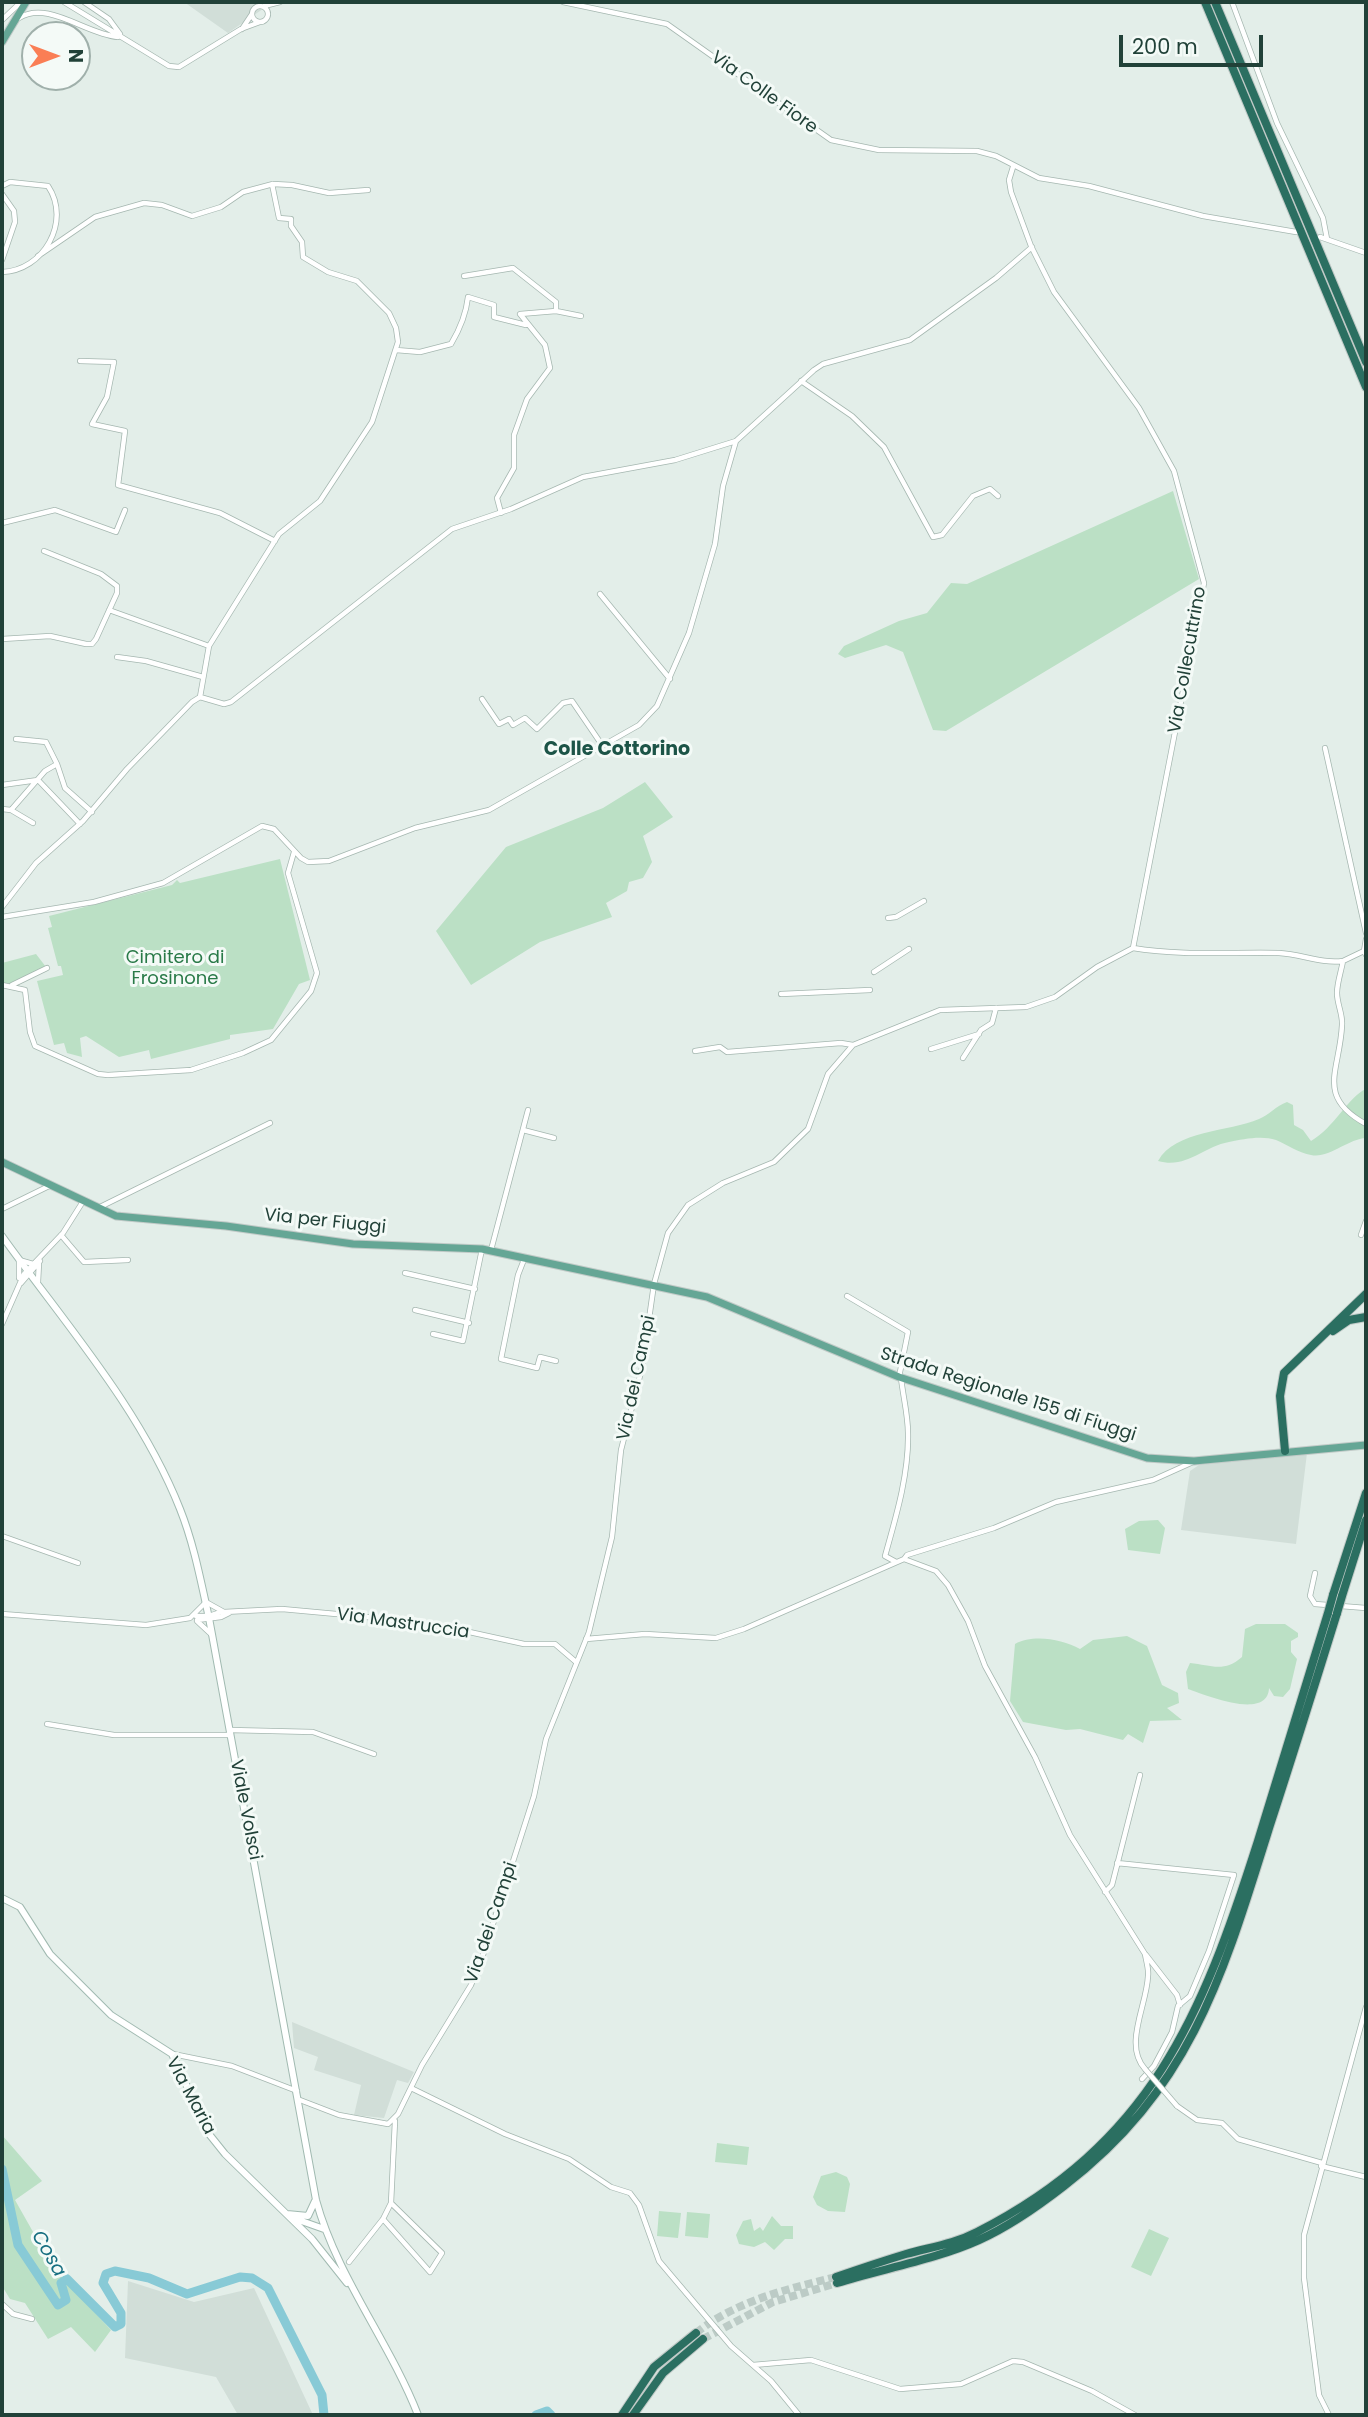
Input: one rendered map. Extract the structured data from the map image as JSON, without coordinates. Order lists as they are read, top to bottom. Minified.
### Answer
{"streets":{"main road":["Via per Fiuggi","Strada Regionale 155 di Fiuggi","Viale Volsci","Via Maria"],"street":["Via Colle Fiore","Via Collecuttrino","Via dei Campi","Via Mastruccia"]},"crossings":[["Via Colle Fiore","Via Collecuttrino"],["Via Collecuttrino","Via dei Campi"],["Via per Fiuggi","Via dei Campi"],["Via per Fiuggi","Strada Regionale 155 di Fiuggi"],["Via dei Campi","Strada Regionale 155 di Fiuggi"],["Via dei Campi","Via Mastruccia"],["Via Mastruccia","Viale Volsci"],["Viale Volsci","Via Maria"]],"districts":["Colle Cottorino"],"water":["Cosa"],"parks":["Cimitero di Frosinone"],"scale_bar":"200 m","north":"right"}
